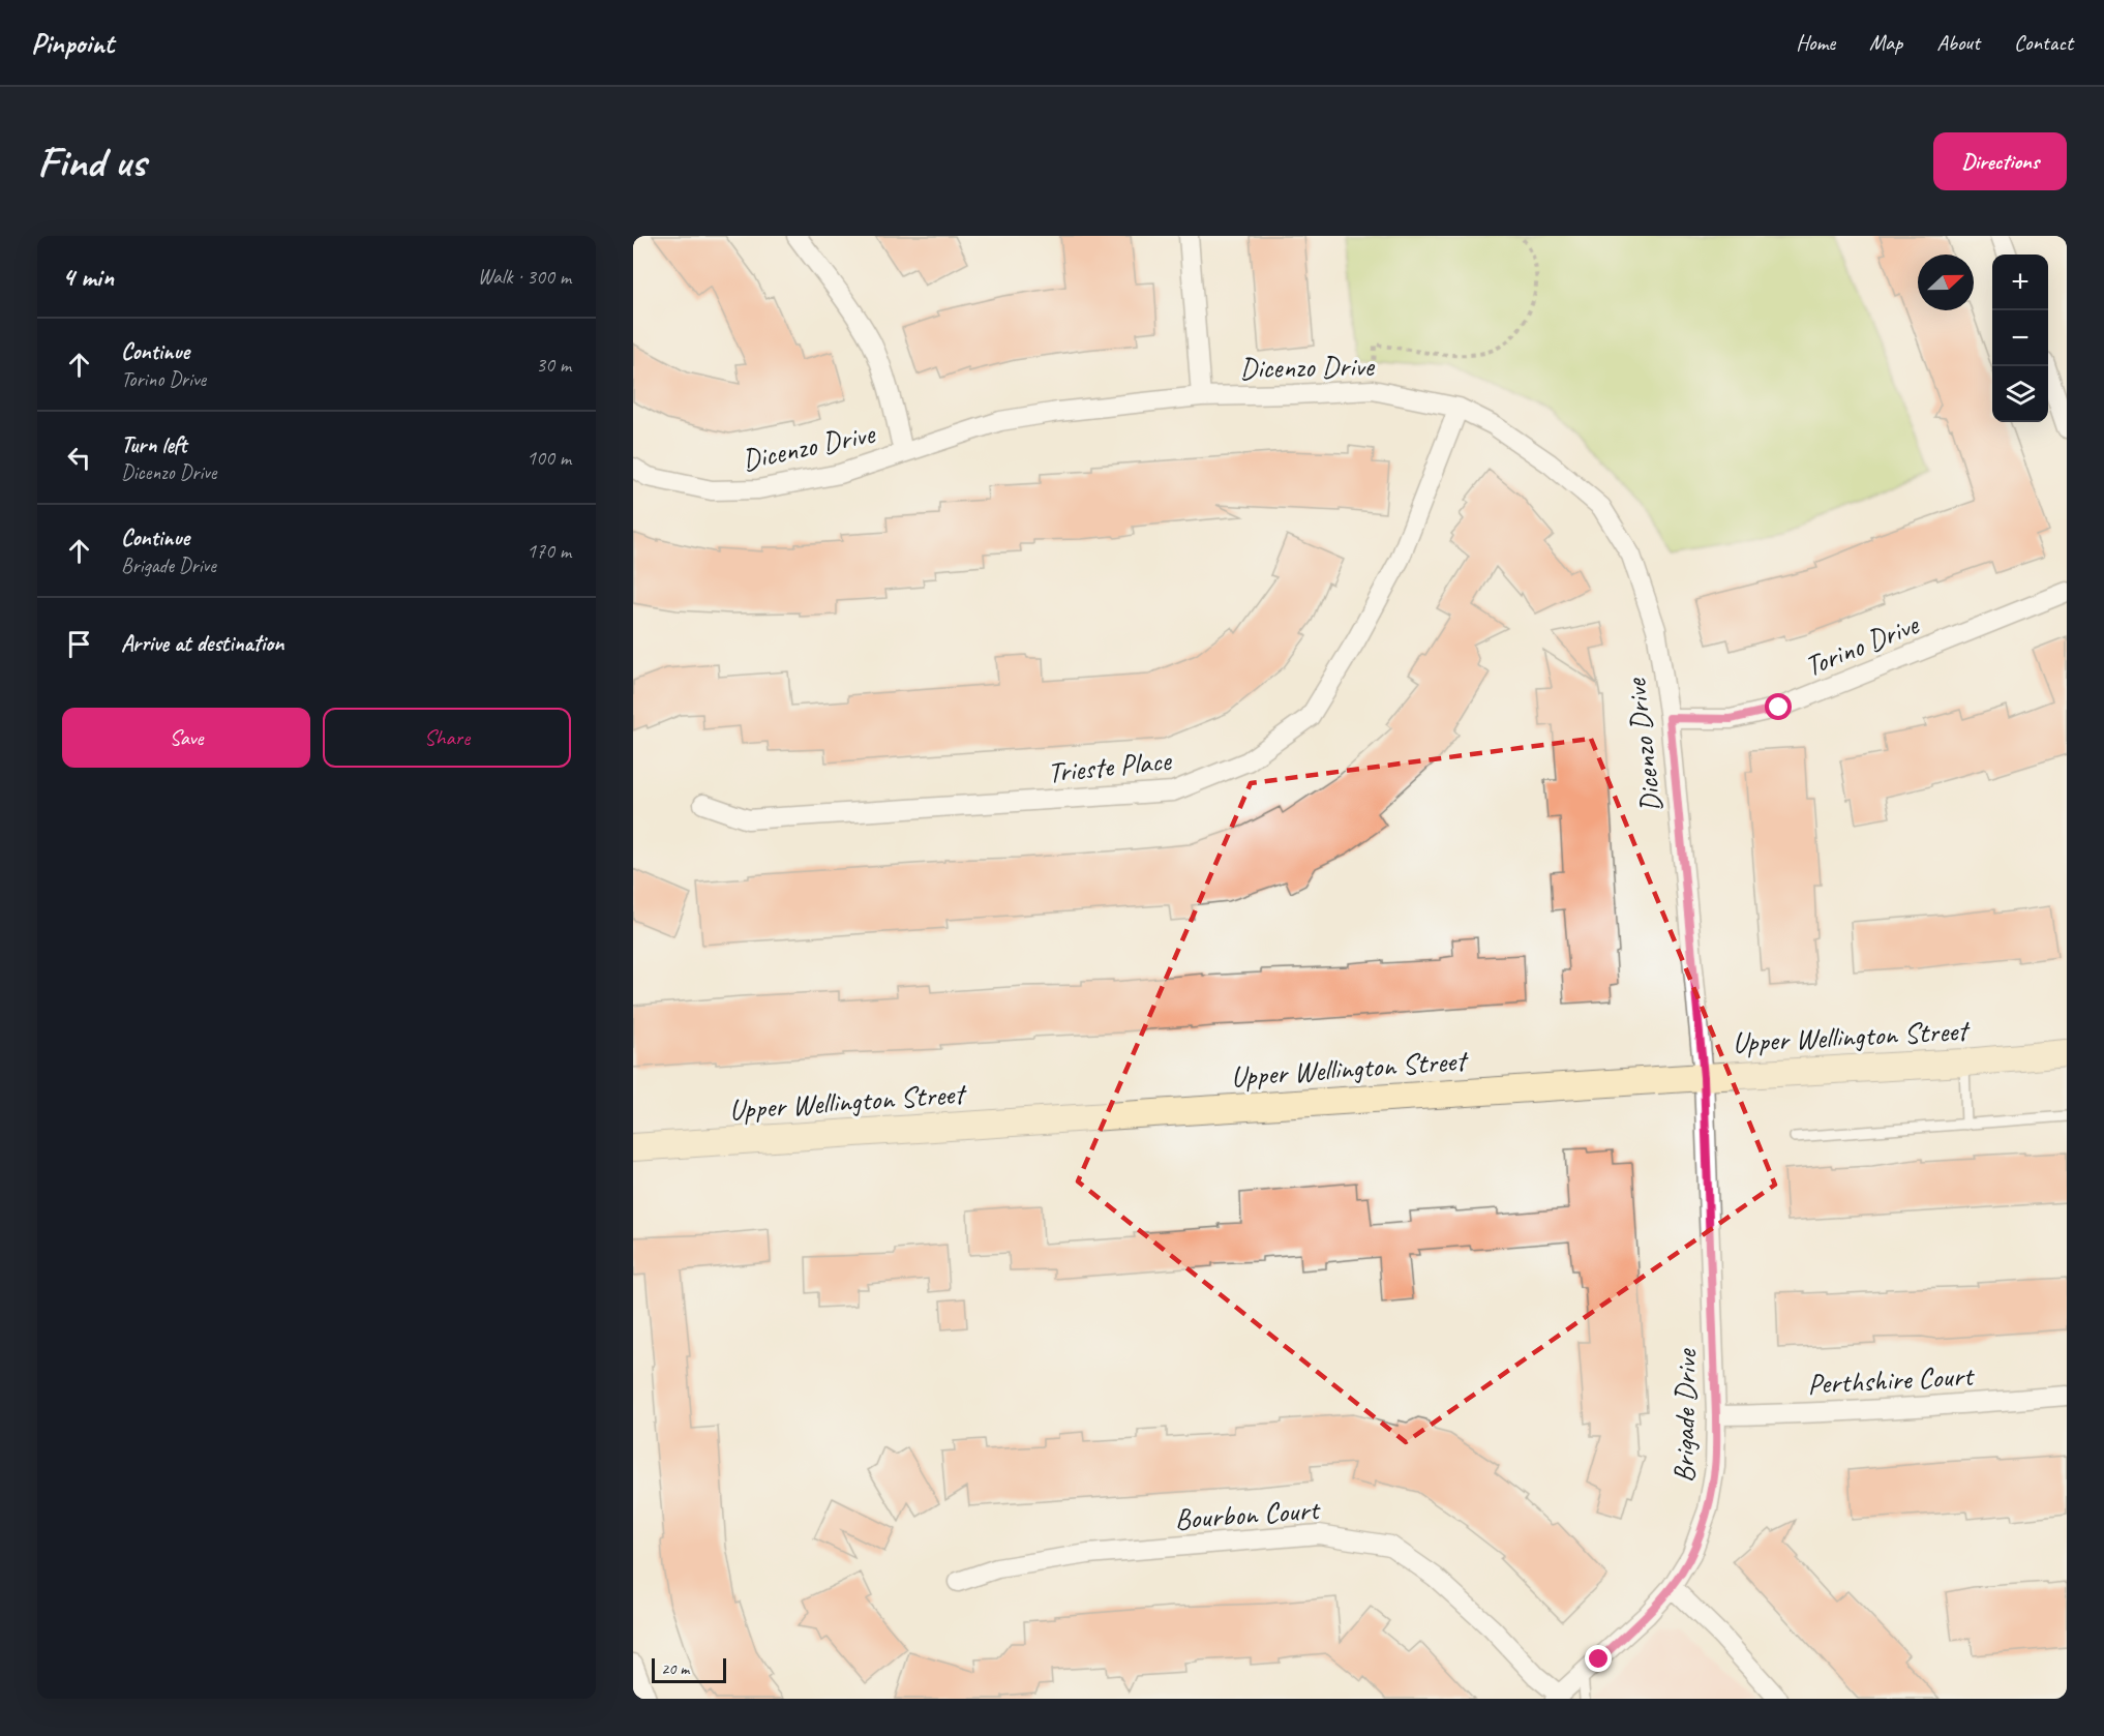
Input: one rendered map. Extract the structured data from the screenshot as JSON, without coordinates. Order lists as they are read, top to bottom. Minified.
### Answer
{"streets":{"main road":["Upper Wellington Street"],"street":["Dicenzo Drive","Torino Drive","Trieste Place","Perthshire Court","Brigade Drive","Bourbon Court"]},"crossings":[["Dicenzo Drive","Torino Drive"],["Dicenzo Drive","Trieste Place"],["Dicenzo Drive","Upper Wellington Street"],["Dicenzo Drive","Brigade Drive"],["Upper Wellington Street","Brigade Drive"],["Perthshire Court","Brigade Drive"],["Brigade Drive","Bourbon Court"]],"scale_bar":"20 m","north":"right","page":{"header":"Pinpoint","nav":["Home","Map","About","Contact"],"buttons":["Directions",["Save","Share"]],"title":"Find us","heading":["4 min","Walk · 300 m"],"map_buttons":["+","−"],"list":[["Continue","Torino Drive","30 m"],["Turn left","Dicenzo Drive","100 m"],["Continue","Brigade Drive","170 m"],"Arrive at destination"],"scale":"20 m"}}
